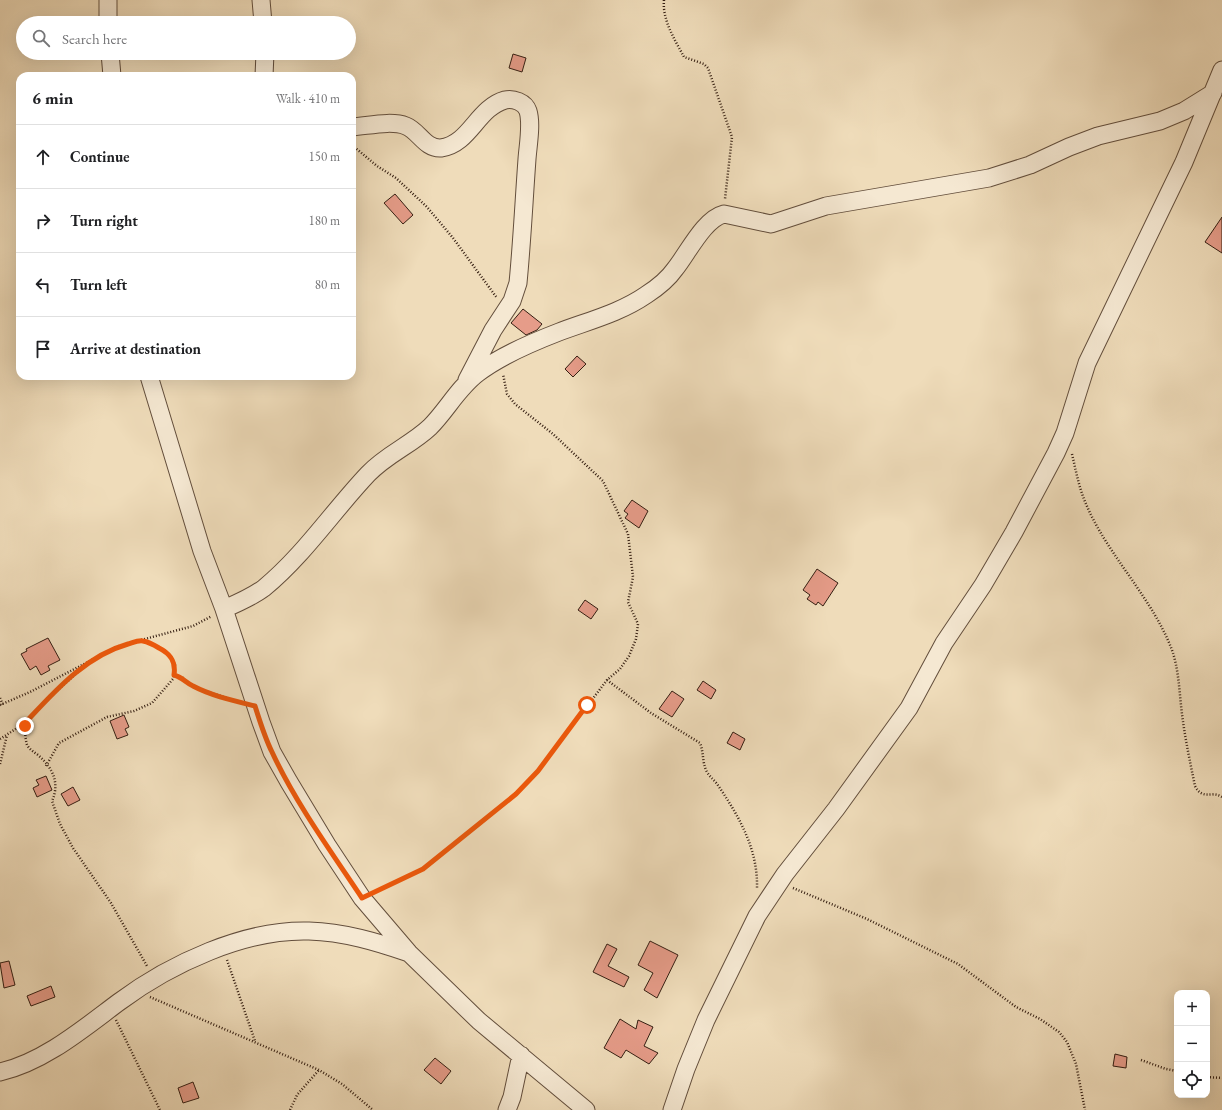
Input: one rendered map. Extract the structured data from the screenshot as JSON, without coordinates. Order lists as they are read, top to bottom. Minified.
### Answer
{"page":{"search":"Search here","heading":["6 min","Walk · 410 m"],"list":[["Continue","150 m"],["Turn right","180 m"],["Turn left","80 m"],"Arrive at destination"],"map_buttons":["+","−"]}}
